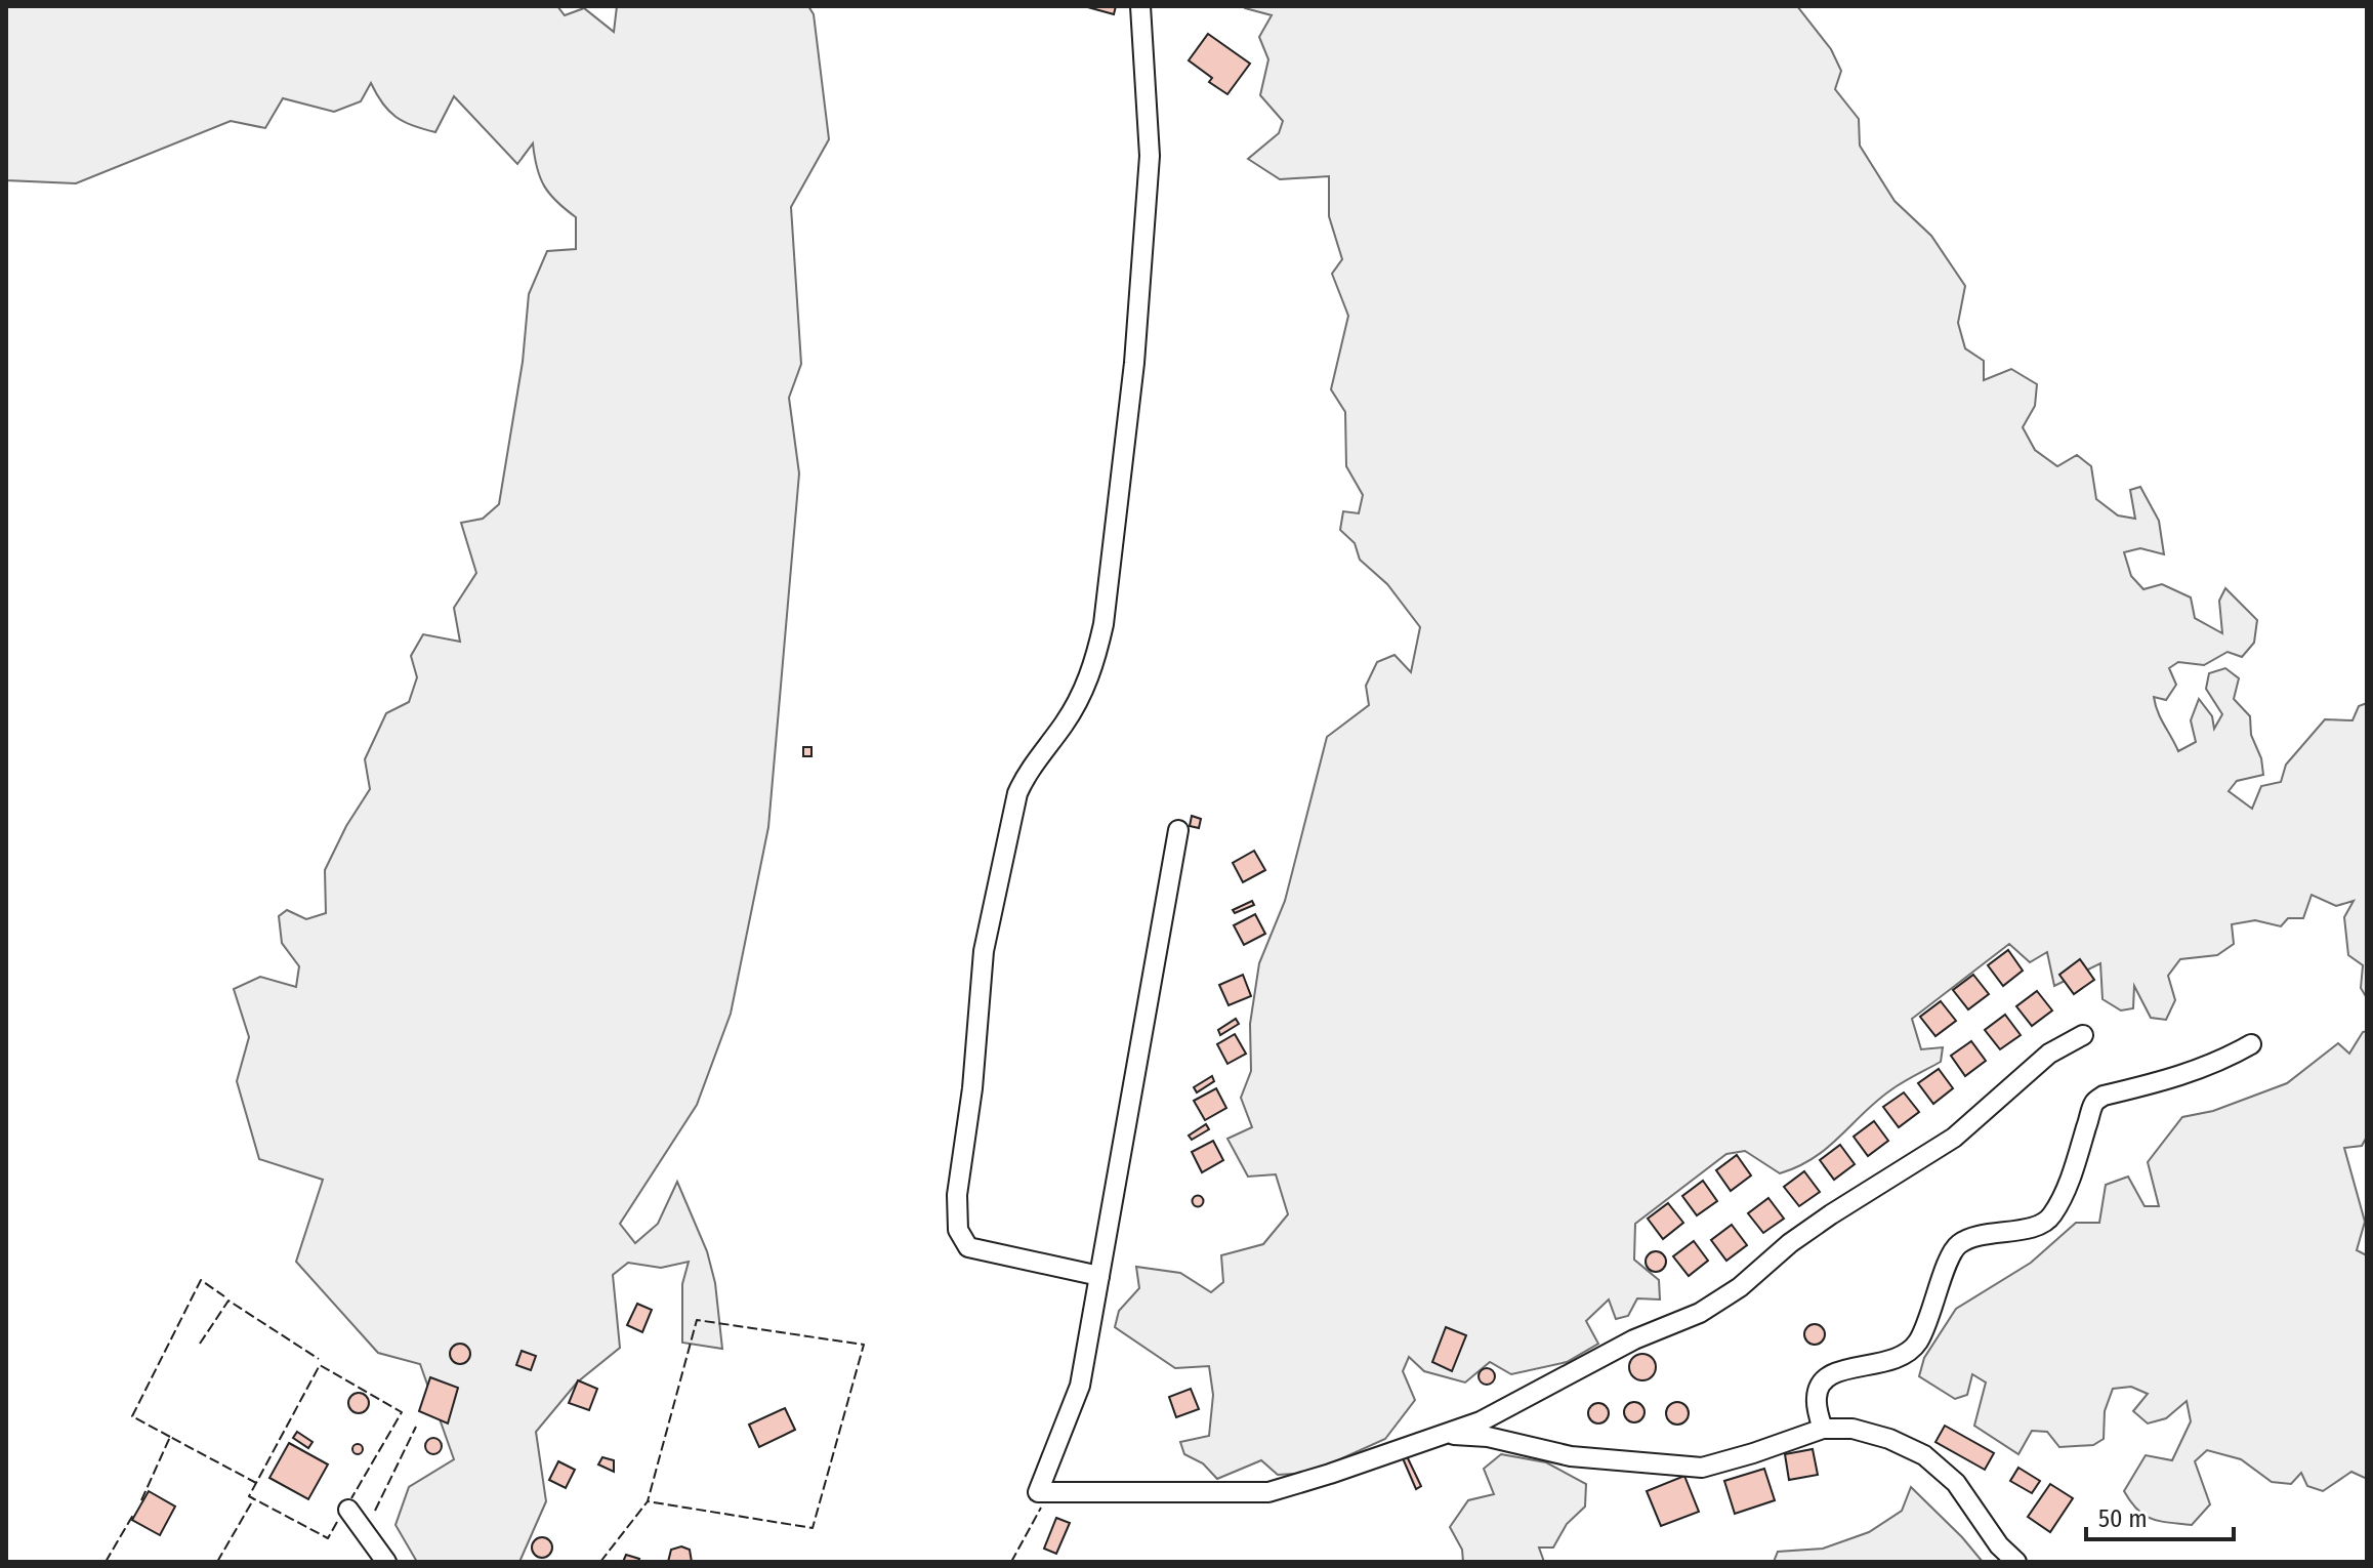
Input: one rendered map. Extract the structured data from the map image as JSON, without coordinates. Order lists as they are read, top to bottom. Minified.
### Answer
{"scale_bar":"50 m"}
